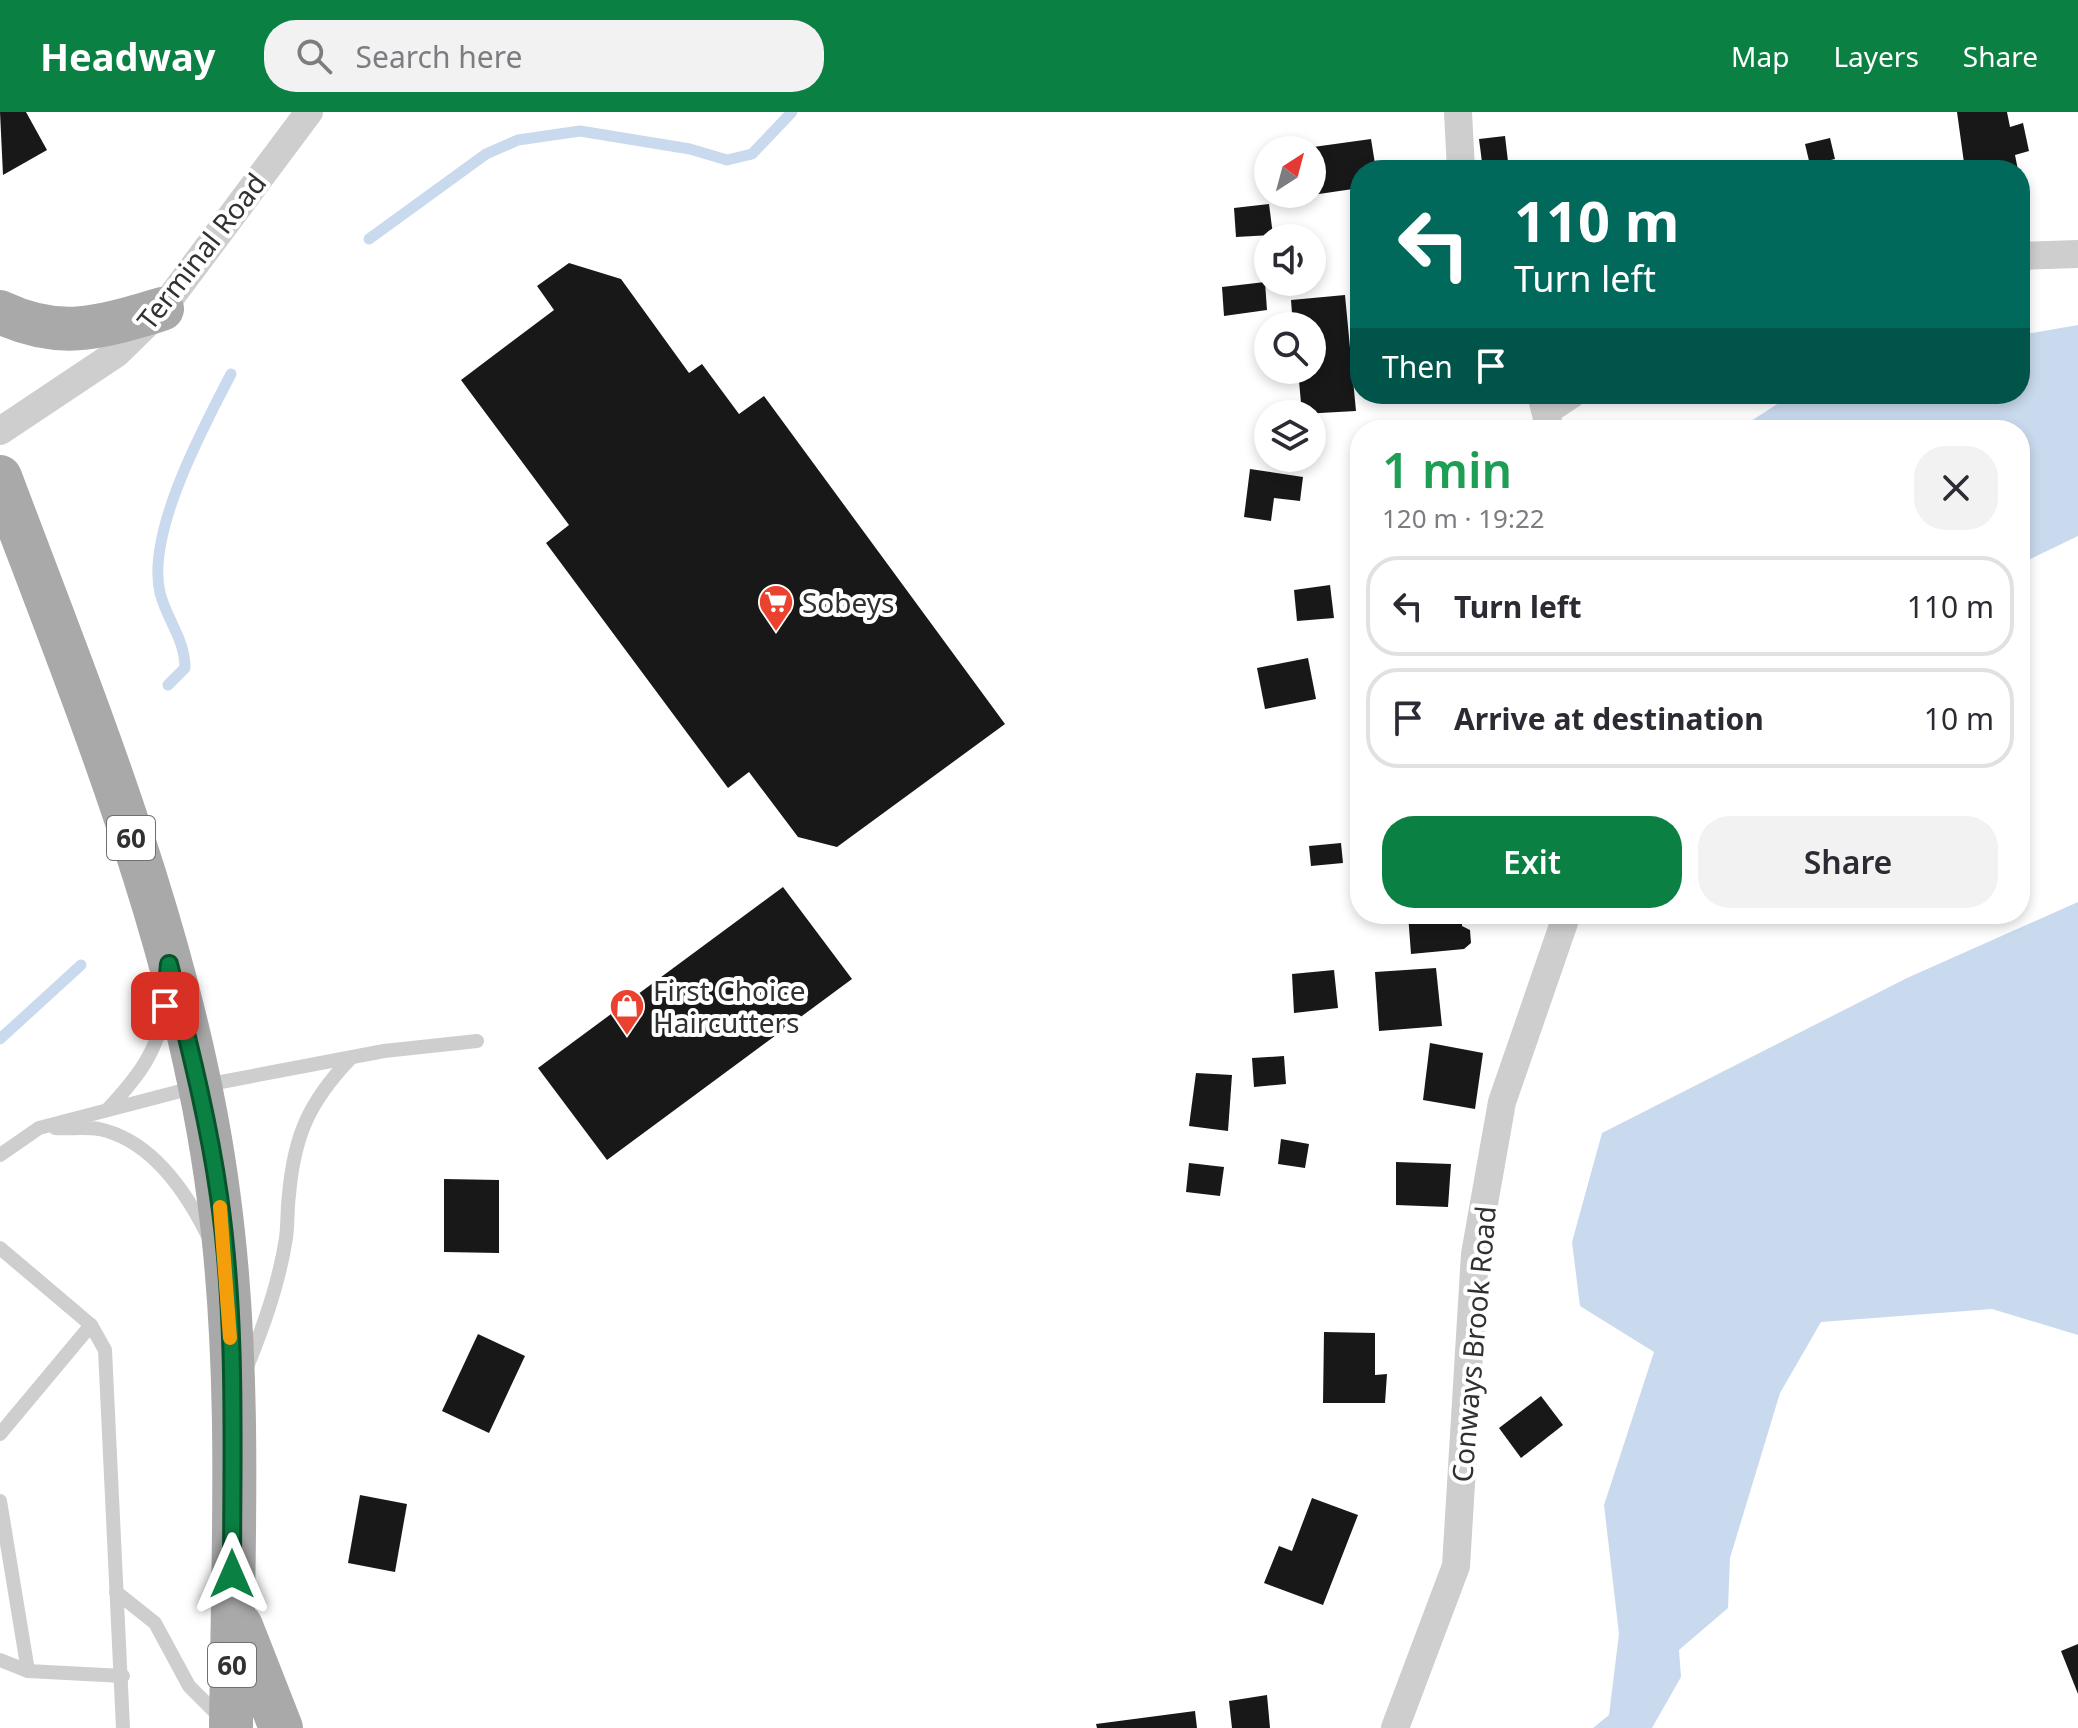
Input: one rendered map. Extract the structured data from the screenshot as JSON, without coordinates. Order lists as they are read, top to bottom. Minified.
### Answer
{"streets":{"main road":["60"],"street":["Terminal Road","Conways Brook Road"]},"places":{"supermarket":["Sobeys"],"shop":["First Choice Haircutters"]},"north":"top right","page":{"header":"Headway","search":"Search here","nav":["Map","Layers","Share"],"turn":["110 m","Turn left"],"then":"Then","heading":["1 min","120 m · 19:22"],"list":[{"name":"Turn left","value":"110 m"},{"name":"Arrive at destination","value":"10 m"}],"buttons":["Exit","Share"]}}
